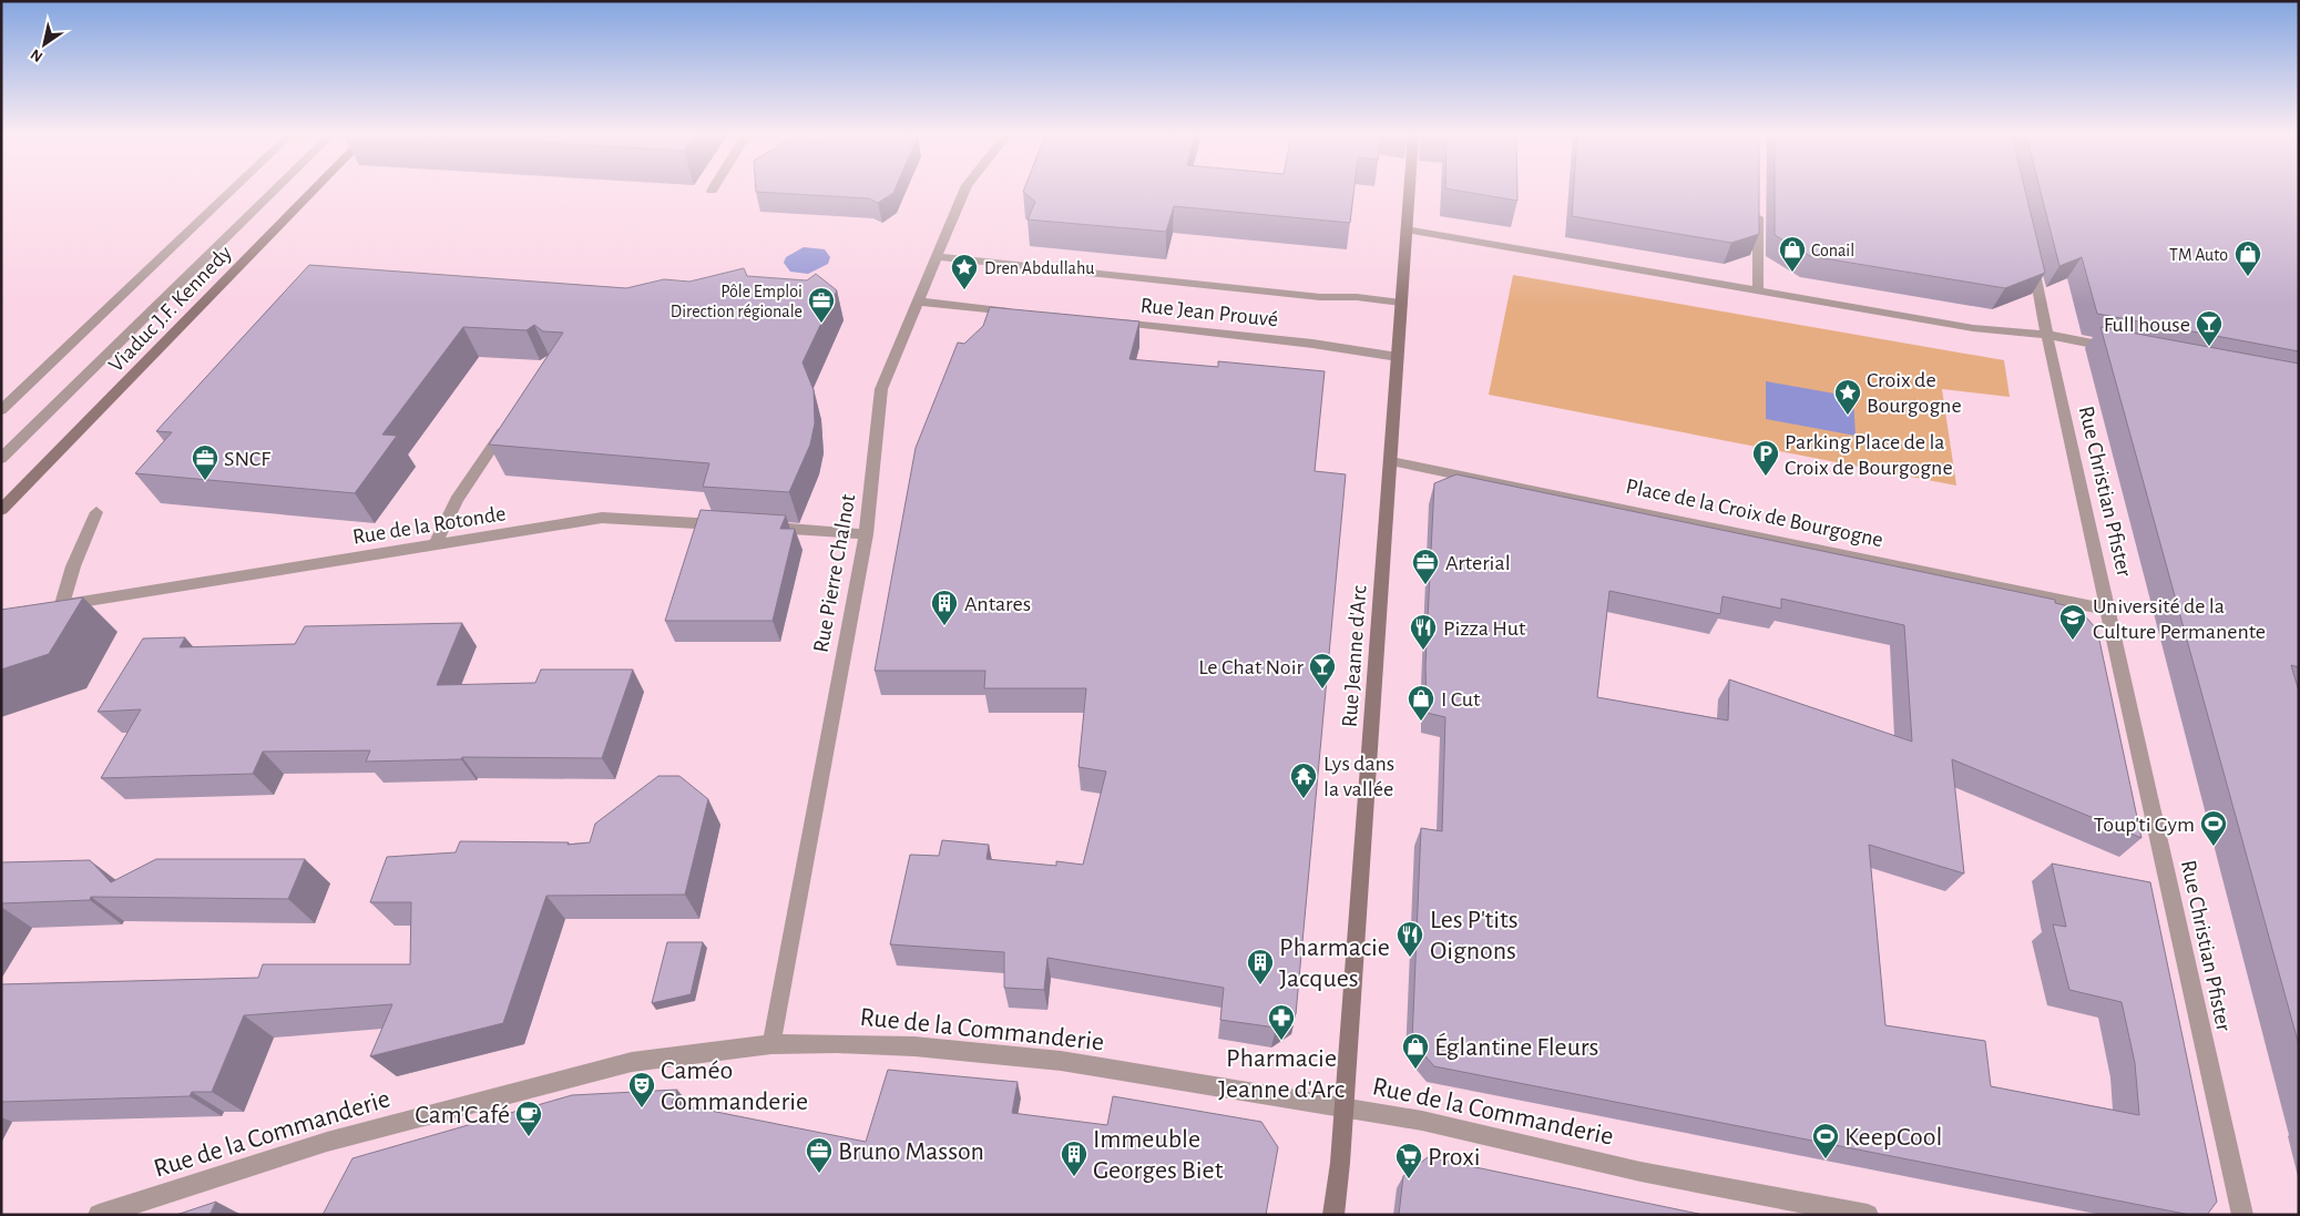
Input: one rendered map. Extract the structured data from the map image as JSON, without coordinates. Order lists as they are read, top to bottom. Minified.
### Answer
{"streets":{"main road":["Viaduc J.F. Kennedy","Rue Jeanne d'Arc"],"street":["Rue Jean Prouvé","Rue Christian Pfister","Place de la Croix de Bourgogne","Rue de la Rotonde","Rue Pierre Chalnot","Rue de la Commanderie"]},"crossings":[["Rue Jean Prouvé","Rue Pierre Chalnot"],["Rue Jean Prouvé","Rue Jeanne d'Arc"],["Rue Christian Pfister","Place de la Croix de Bourgogne"],["Place de la Croix de Bourgogne","Rue Jeanne d'Arc"],["Rue Pierre Chalnot","Rue de la Commanderie"],["Rue Jeanne d'Arc","Rue de la Commanderie"]],"places":{"shop":["Conail","TM Auto","I Cut","Églantine Fleurs"],"place":["Dren Abdullahu","Croix de Bourgogne"],"office":["Pôle Emploi Direction régionale","SNCF","Arterial","Bruno Masson"],"bar":["Full house","Le Chat Noir"],"parking":["Parking Place de la Croix de Bourgogne"],"building":["Antares","Pharmacie Jacques","Immeuble Georges Biet"],"school or university":["Université de la Culture Permanente"],"restaurant":["Pizza Hut","Les P'tits Oignons"],"temple":["Lys dans la vallée"],"sports":["Toup'ti Gym","KeepCool"],"pharmacy":["Pharmacie Jeanne d'Arc"],"theatre":["Caméo Commanderie"],"cafe":["Cam'Café"],"supermarket":["Proxi"]},"north":"bottom left"}
